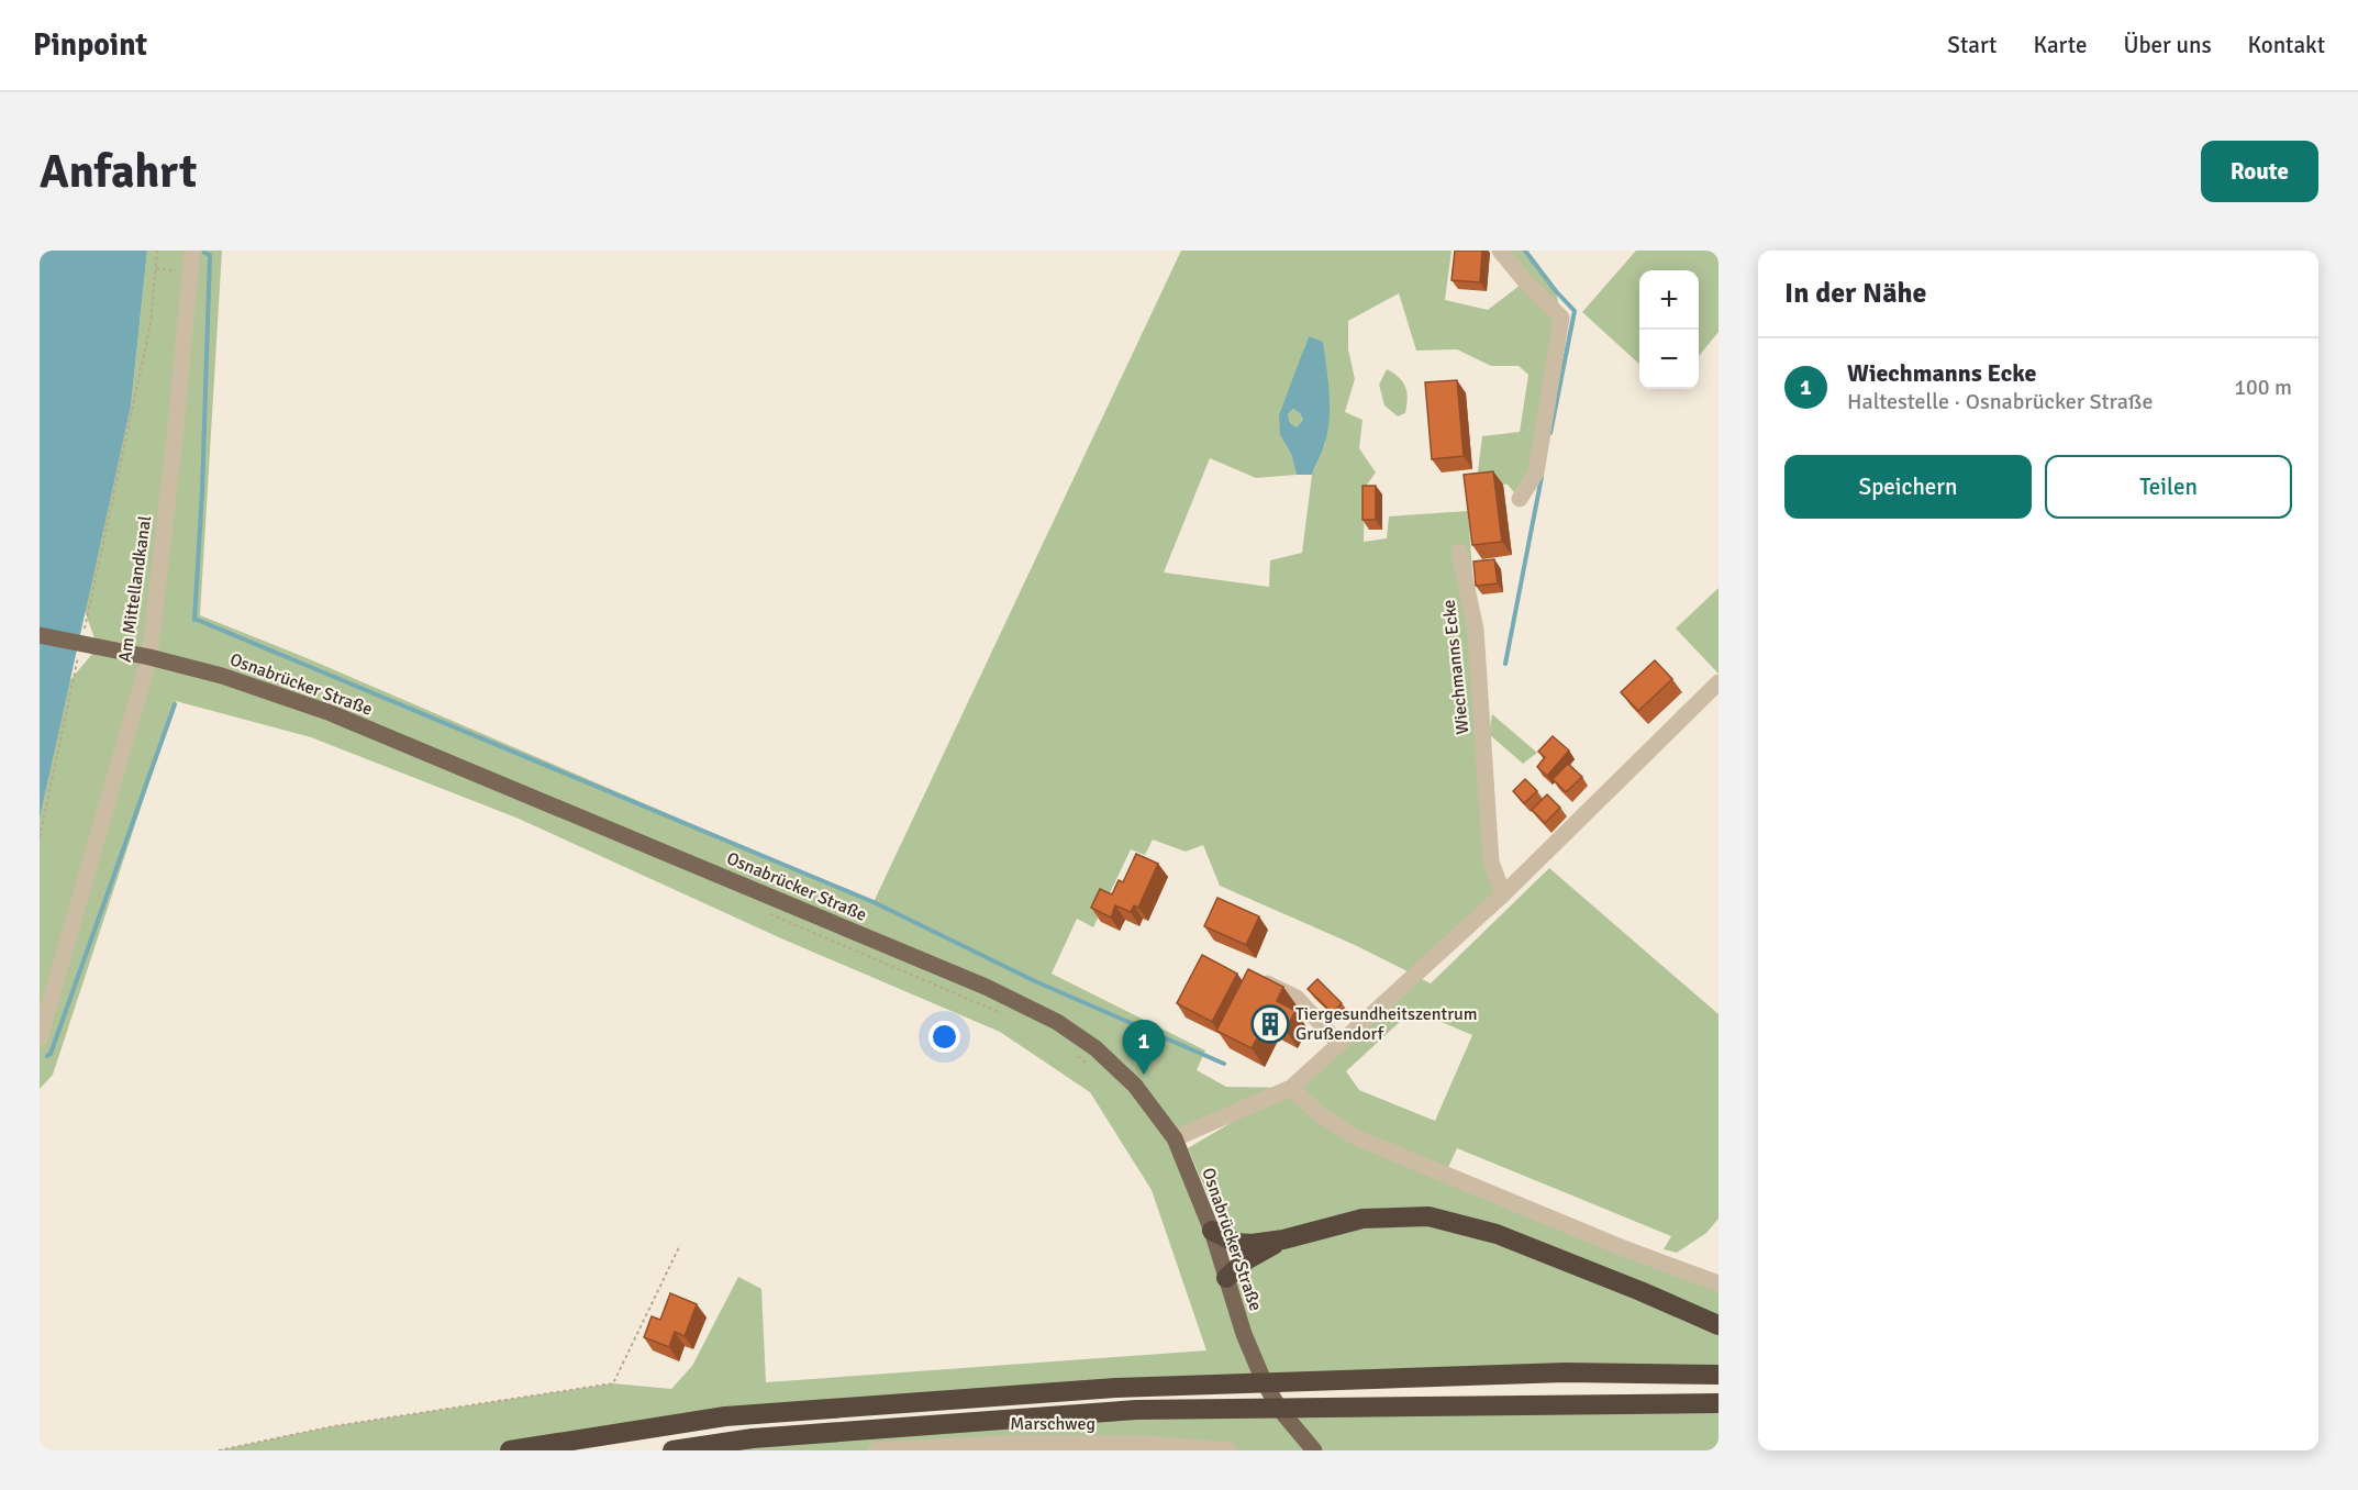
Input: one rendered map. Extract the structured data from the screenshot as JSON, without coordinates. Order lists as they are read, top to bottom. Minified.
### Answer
{"streets":{"main road":["Osnabrücker Straße"],"street":["Am Mittellandkanal","Wiechmanns Ecke","Marschweg"]},"crossings":[["Am Mittellandkanal","Osnabrücker Straße"]],"places":{"building":["Tiergesundheitszentrum Grußendorf"]},"page":{"header":"Pinpoint","nav":["Start","Karte","Über uns","Kontakt"],"buttons":["Route",["Speichern","Teilen"]],"title":"Anfahrt","heading":"In der Nähe","map_buttons":["+","−"],"list":[{"mark":"1","name":"Wiechmanns Ecke","note":"Haltestelle · Osnabrücker Straße","value":"100 m"}],"pins":"1"}}
